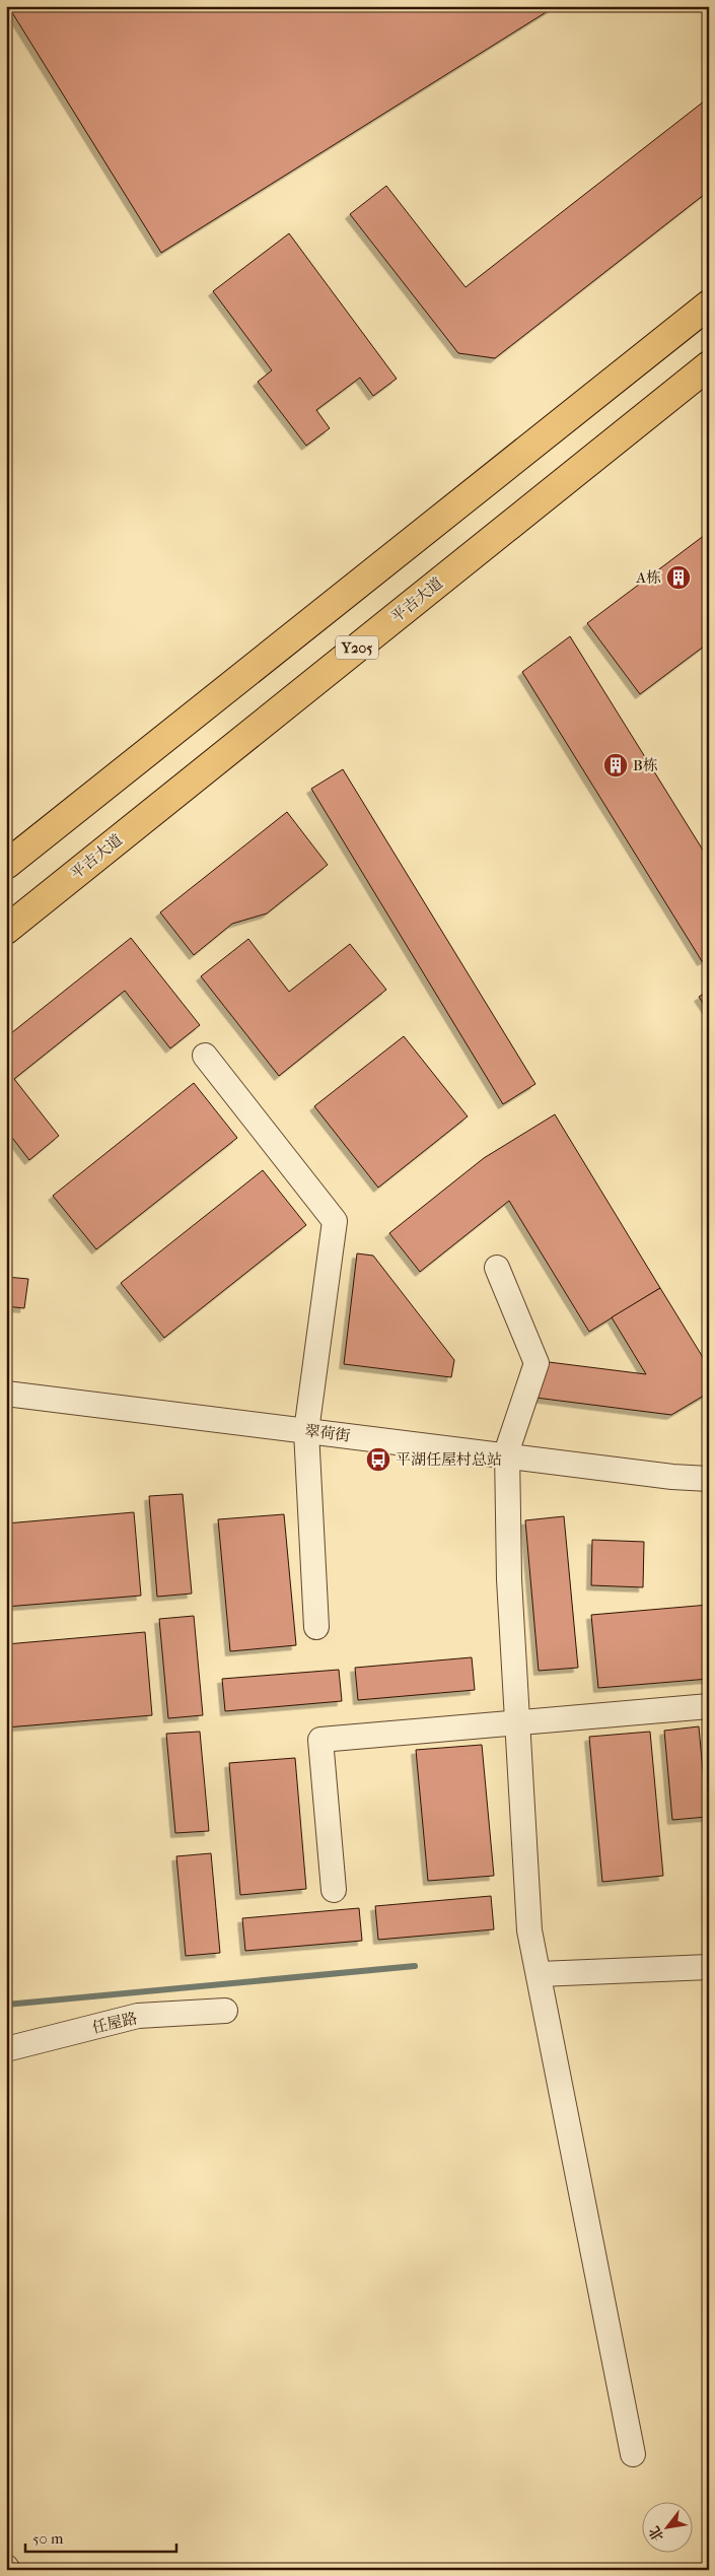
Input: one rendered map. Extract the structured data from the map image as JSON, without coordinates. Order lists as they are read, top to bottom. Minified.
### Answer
{"streets":{"main road":["平吉大道","Y205"],"street":["翠荷街","任屋路"]},"places":{"building":["A栋","B栋"],"bus stop":["平湖任屋村总站"]},"scale_bar":"50 m","north":"bottom left"}
